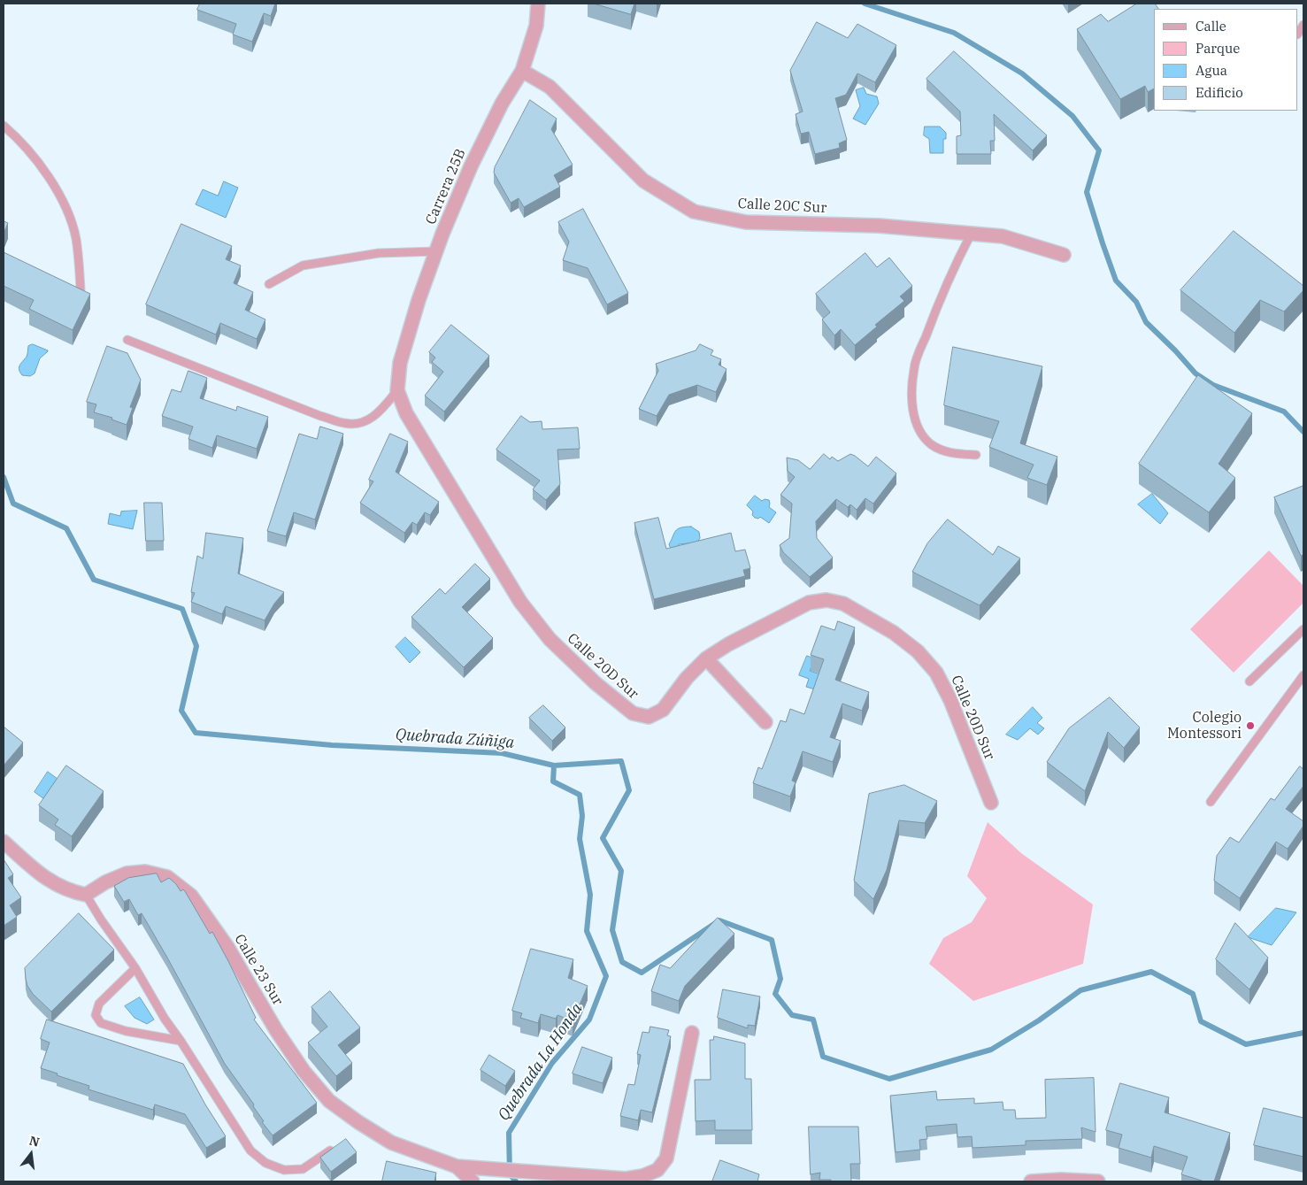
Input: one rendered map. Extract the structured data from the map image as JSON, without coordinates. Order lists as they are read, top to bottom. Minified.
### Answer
{"streets":{"street":["Carrera 25B","Calle 20C Sur","Calle 20D Sur","Calle 23 Sur"]},"crossings":[["Carrera 25B","Calle 20C Sur"],["Carrera 25B","Calle 20D Sur"]],"water":["Quebrada Zúñiga","Quebrada La Honda"],"places":["Colegio Montessori"],"legend":["Calle","Parque","Agua","Edificio"],"north":"top"}
